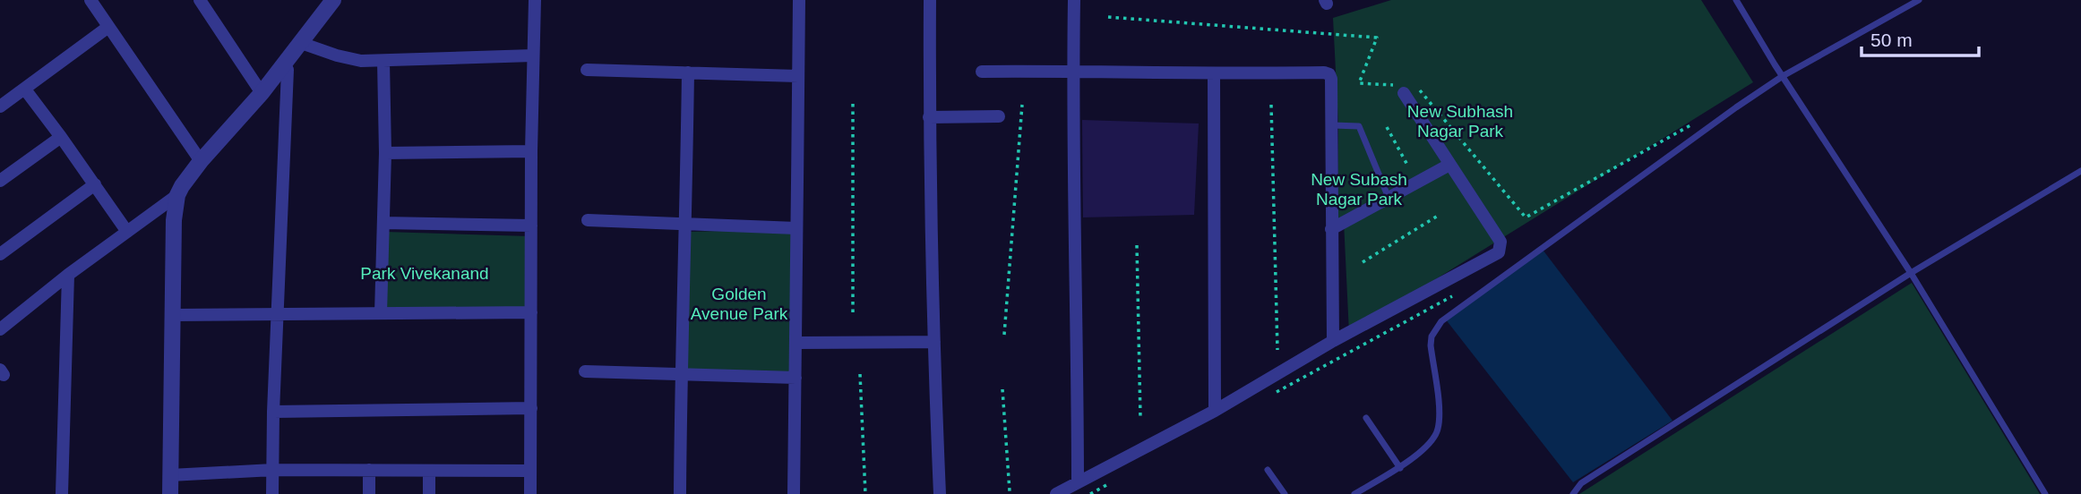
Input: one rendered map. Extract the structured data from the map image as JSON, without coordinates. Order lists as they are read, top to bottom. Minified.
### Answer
{"parks":["New Subhash Nagar Park","New Subash Nagar Park","Park Vivekanand","Golden Avenue Park"],"scale_bar":"50 m"}
